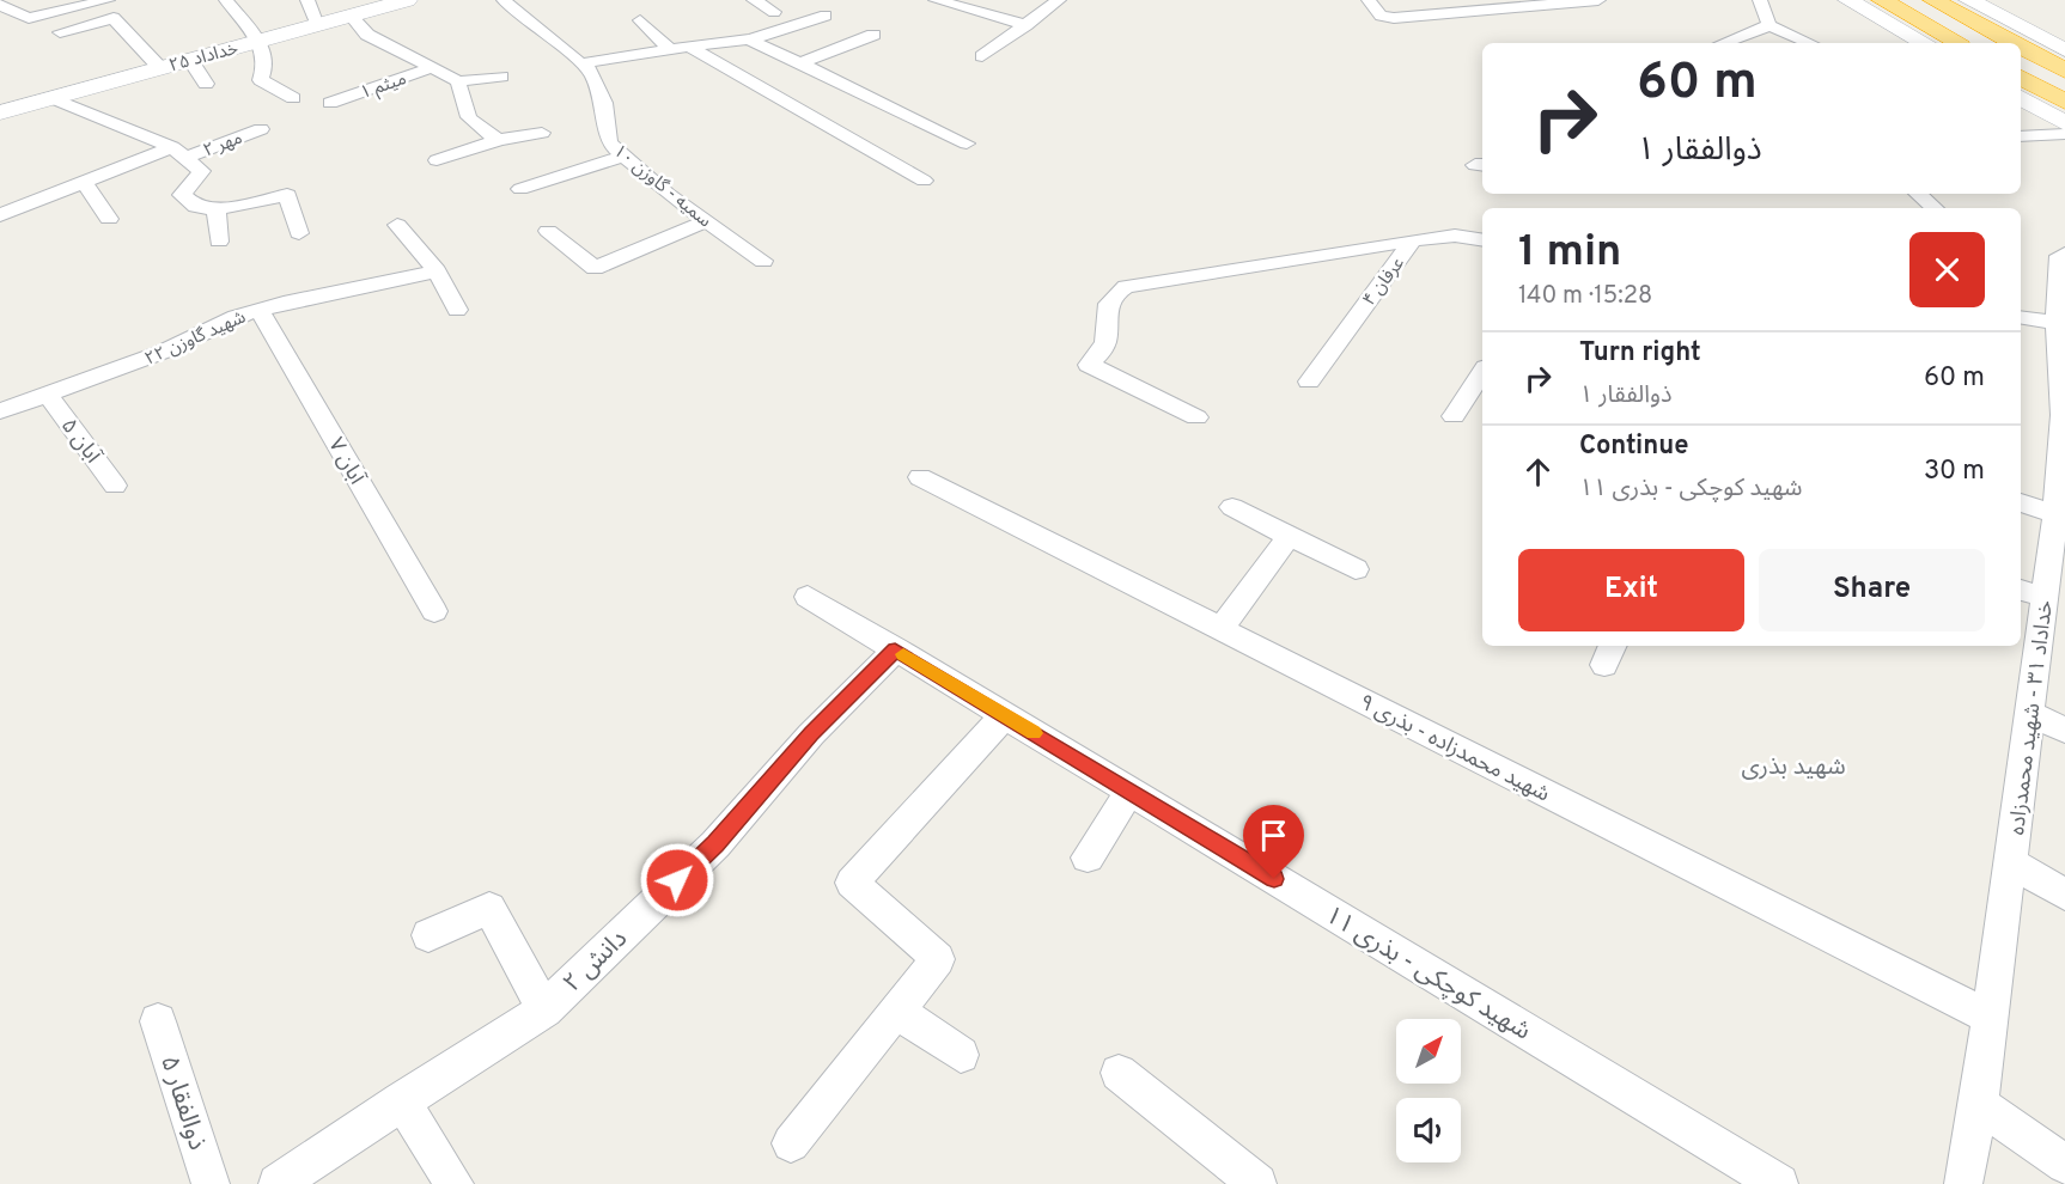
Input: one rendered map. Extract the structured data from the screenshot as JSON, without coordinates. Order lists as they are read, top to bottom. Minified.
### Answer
{"streets":{"street":["خداداد ۲۵","میثم ۱","مهر ۲","سمیه - گاوزن ۱۰","عرفان ۴","شهید گاوزن ۲۲","آبان ۵","آبان ۷","خداداد ۳۱ - شهید محمدزاده","شهید محمدزاده - بذری ۹","دانش ۲","شهید کوچکی - بذری ۱۱","ذوالفقار ۵"]},"crossings":[["شهید گاوزن ۲۲","آبان ۵"],["شهید گاوزن ۲۲","آبان ۷"],["خداداد ۳۱ - شهید محمدزاده","شهید محمدزاده - بذری ۹"],["دانش ۲","شهید کوچکی - بذری ۱۱"]],"districts":["شهید بذری"],"north":"top right","page":{"turn":["60 m","ذوالفقار ۱"],"heading":["1 min","140 m · 15:28"],"list":[{"name":"Turn right","note":"ذوالفقار ۱","value":"60 m"},{"name":"Continue","note":"شهید کوچکی - بذری ۱۱","value":"30 m"}],"buttons":["Exit","Share"]}}
